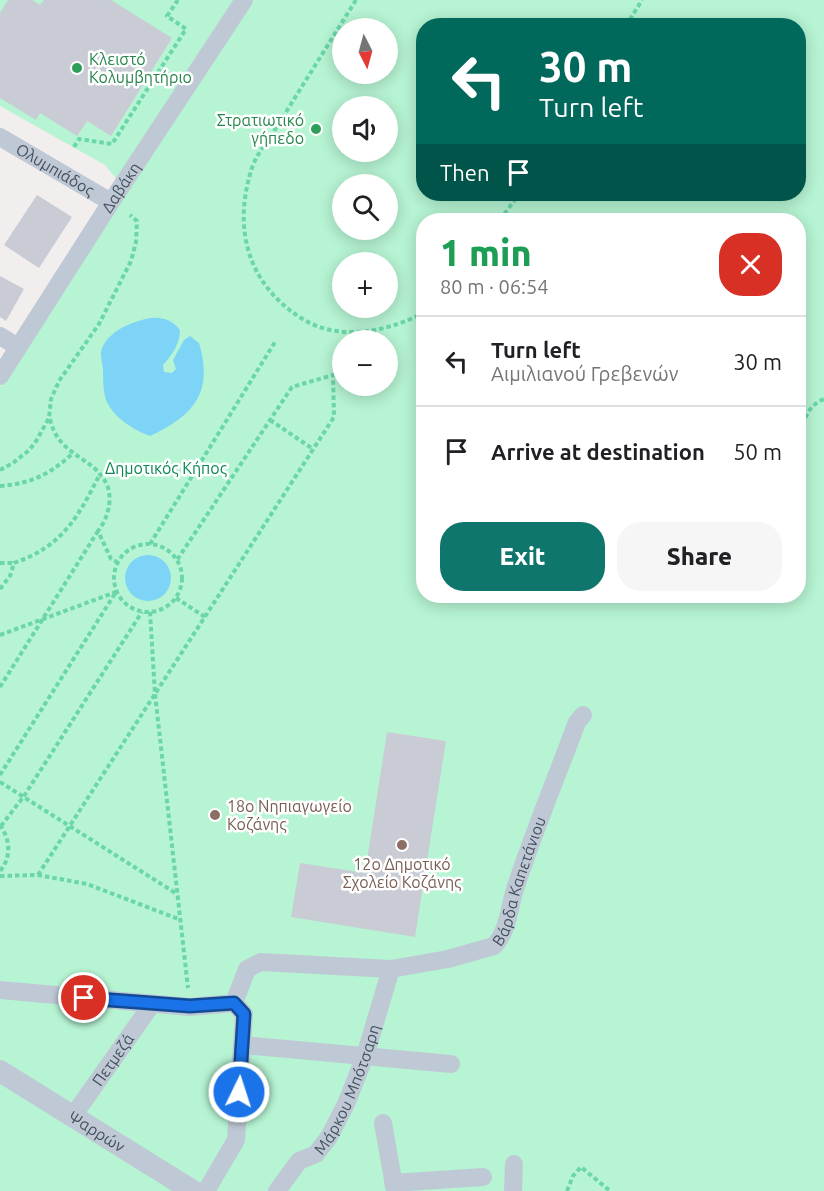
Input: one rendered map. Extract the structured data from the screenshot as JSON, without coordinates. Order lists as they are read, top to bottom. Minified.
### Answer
{"streets":{"street":["Ολυμπιάδος","Δαβάκη","Βάρδα Καπετάνιου","Πετμεζά","Μάρκου Μπότσαρη","Ψαρρών"]},"crossings":[["Ολυμπιάδος","Δαβάκη"],["Βάρδα Καπετάνιου","Μάρκου Μπότσαρη"],["Πετμεζά","Ψαρρών"]],"parks":["Δημοτικός Κήπος"],"places":["Κλειστό Κολυμβητήριο","Στρατιωτικό γήπεδο","18ο Νηπιαγωγείο Κοζάνης","12ο Δημοτικό Σχολείο Κοζάνης"],"north":"bottom","page":{"map_buttons":["+","−"],"turn":["30 m","Turn left"],"then":"Then","heading":["1 min","80 m · 06:54"],"list":[{"name":"Turn left","note":"Αιμιλιανού Γρεβενών","value":"30 m"},{"name":"Arrive at destination","value":"50 m"}],"buttons":["Exit","Share"]}}
